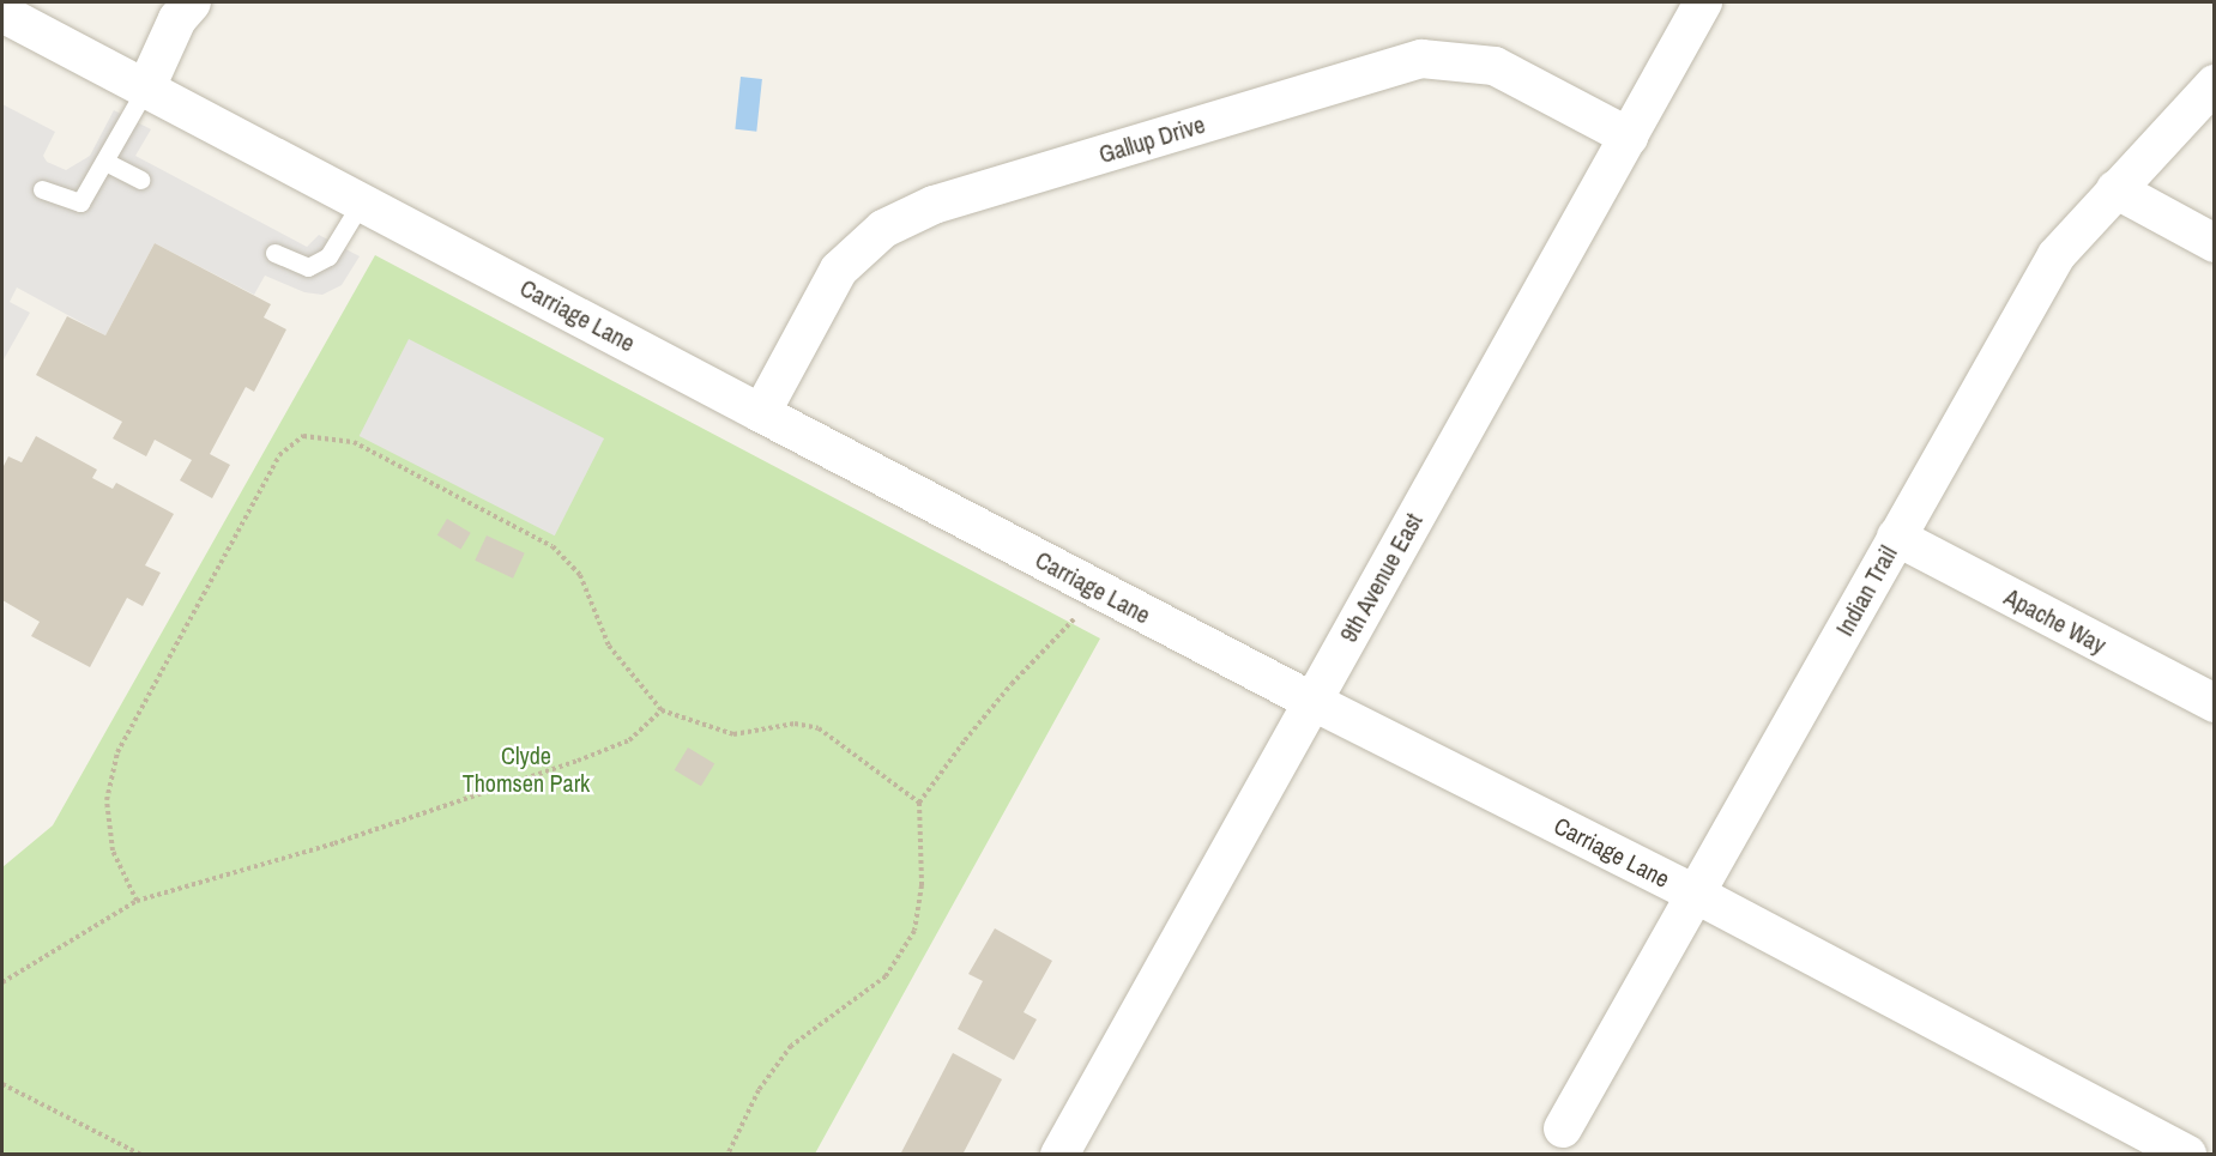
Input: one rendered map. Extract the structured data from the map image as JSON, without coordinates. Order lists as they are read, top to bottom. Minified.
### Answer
{"streets":{"street":["Gallup Drive","Carriage Lane","9th Avenue East","Indian Trail","Apache Way"]},"crossings":[["Gallup Drive","Carriage Lane"],["Gallup Drive","9th Avenue East"],["Carriage Lane","9th Avenue East"],["Carriage Lane","Indian Trail"],["Indian Trail","Apache Way"]],"parks":["Clyde Thomsen Park"]}
